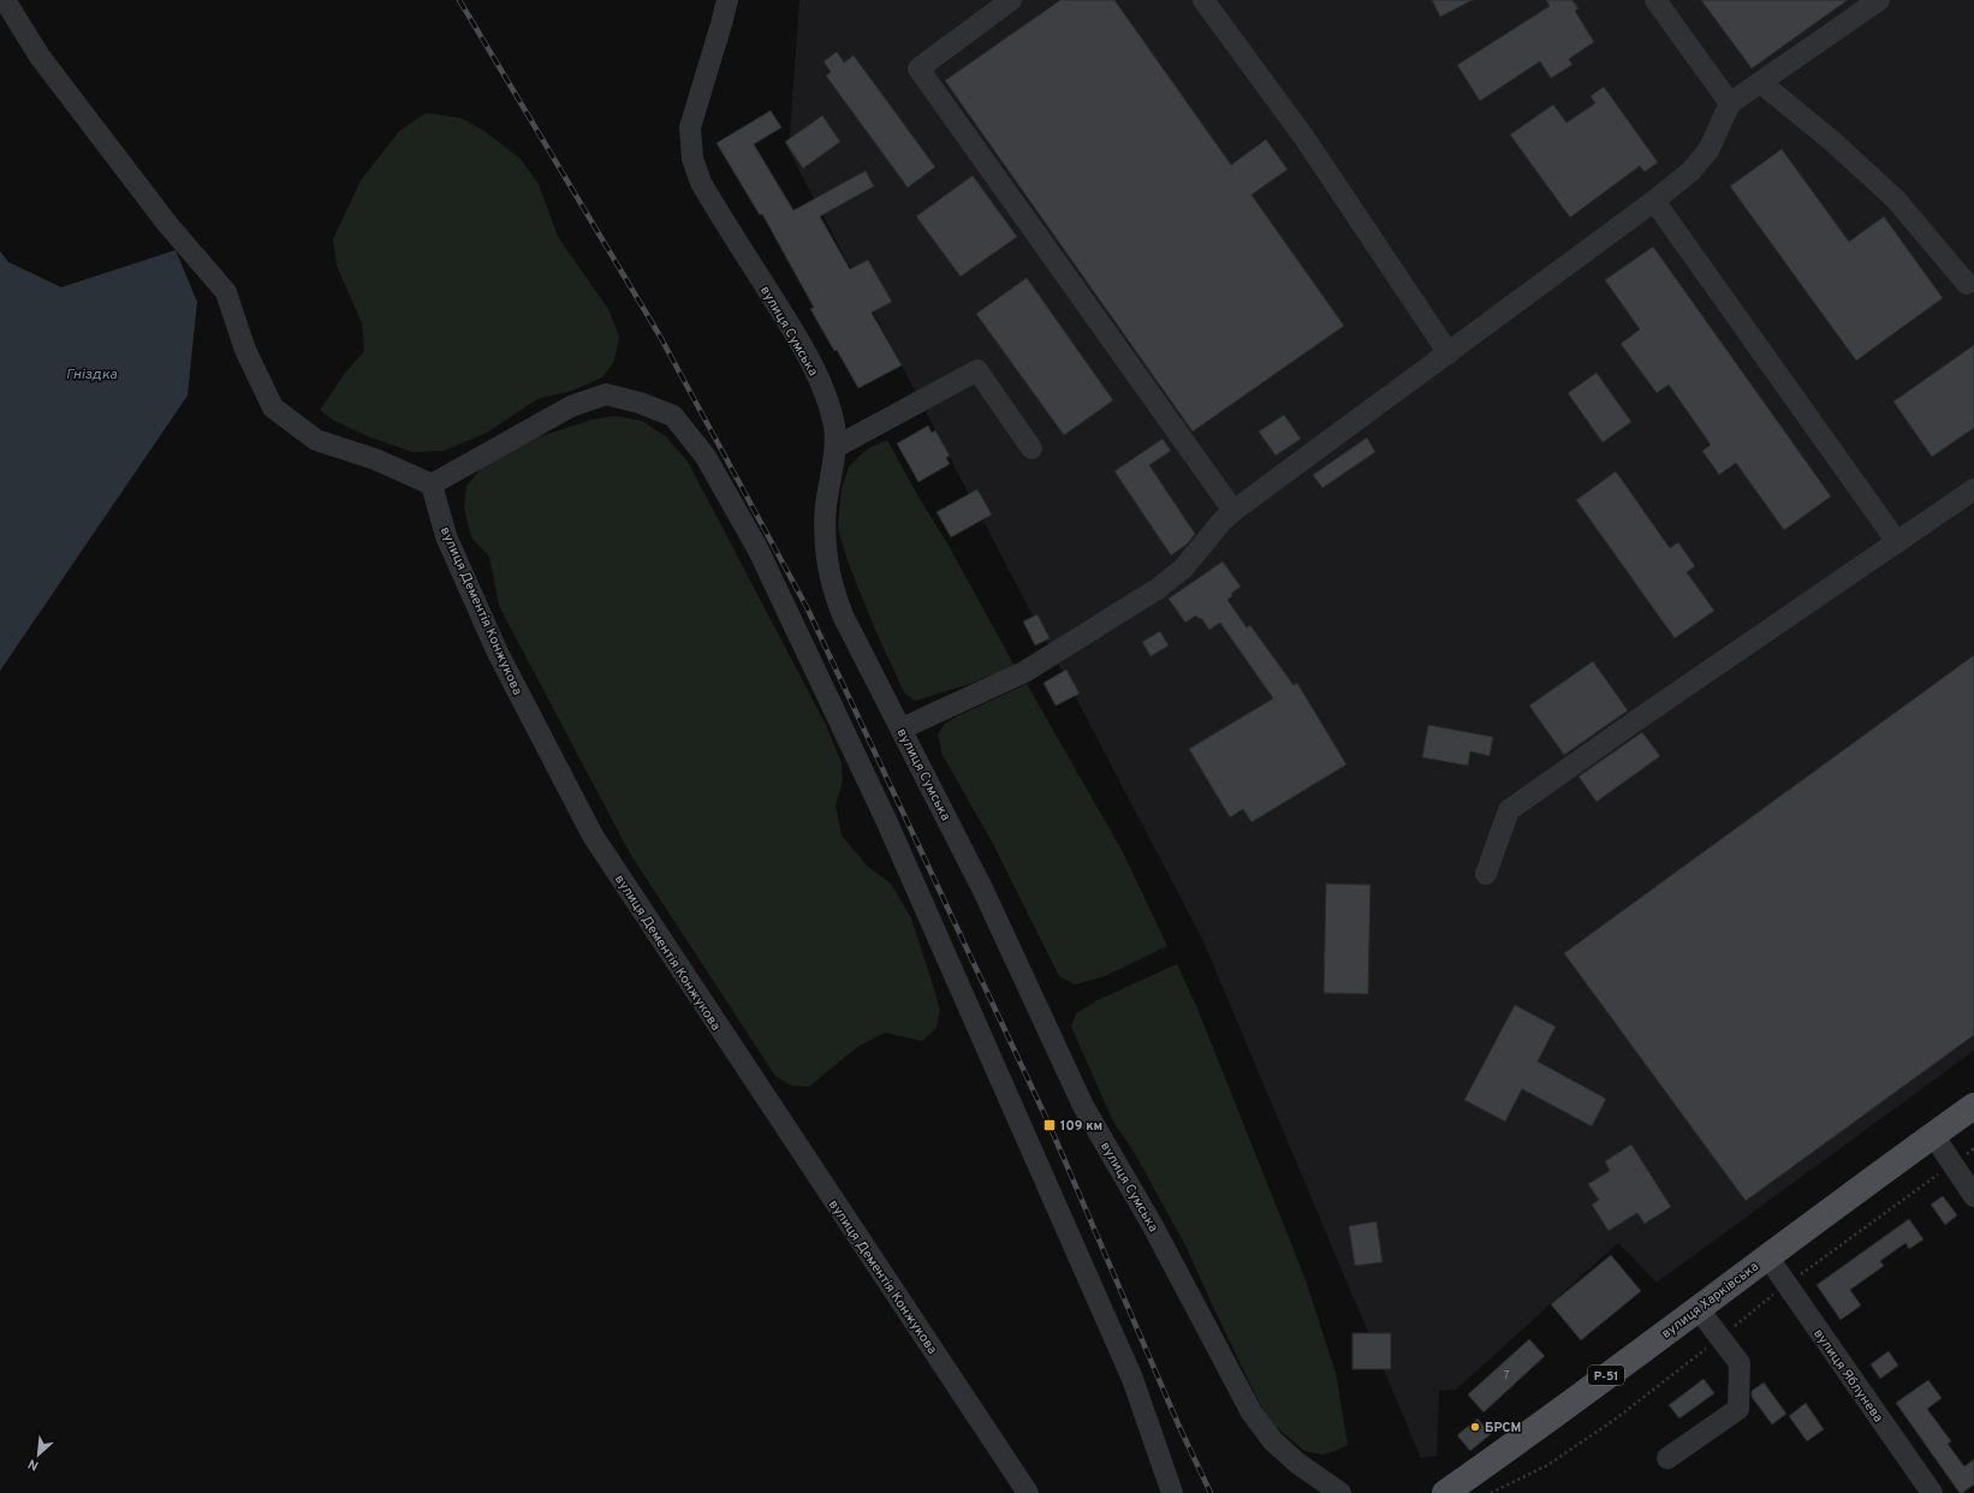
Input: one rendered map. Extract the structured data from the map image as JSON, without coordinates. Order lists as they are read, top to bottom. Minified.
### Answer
{"streets":{"main road":["вулиця Харківська","Р-51"],"street":["вулиця Сумська","вулиця Дементія Конжукова","вулиця Яблунева"]},"crossings":[["вулиця Харківська","вулиця Яблунева"]],"water":["Гніздка"],"places":{"transit":["109 км"],"other":["БРСМ"]},"house_numbers":["7"],"north":"bottom left"}
